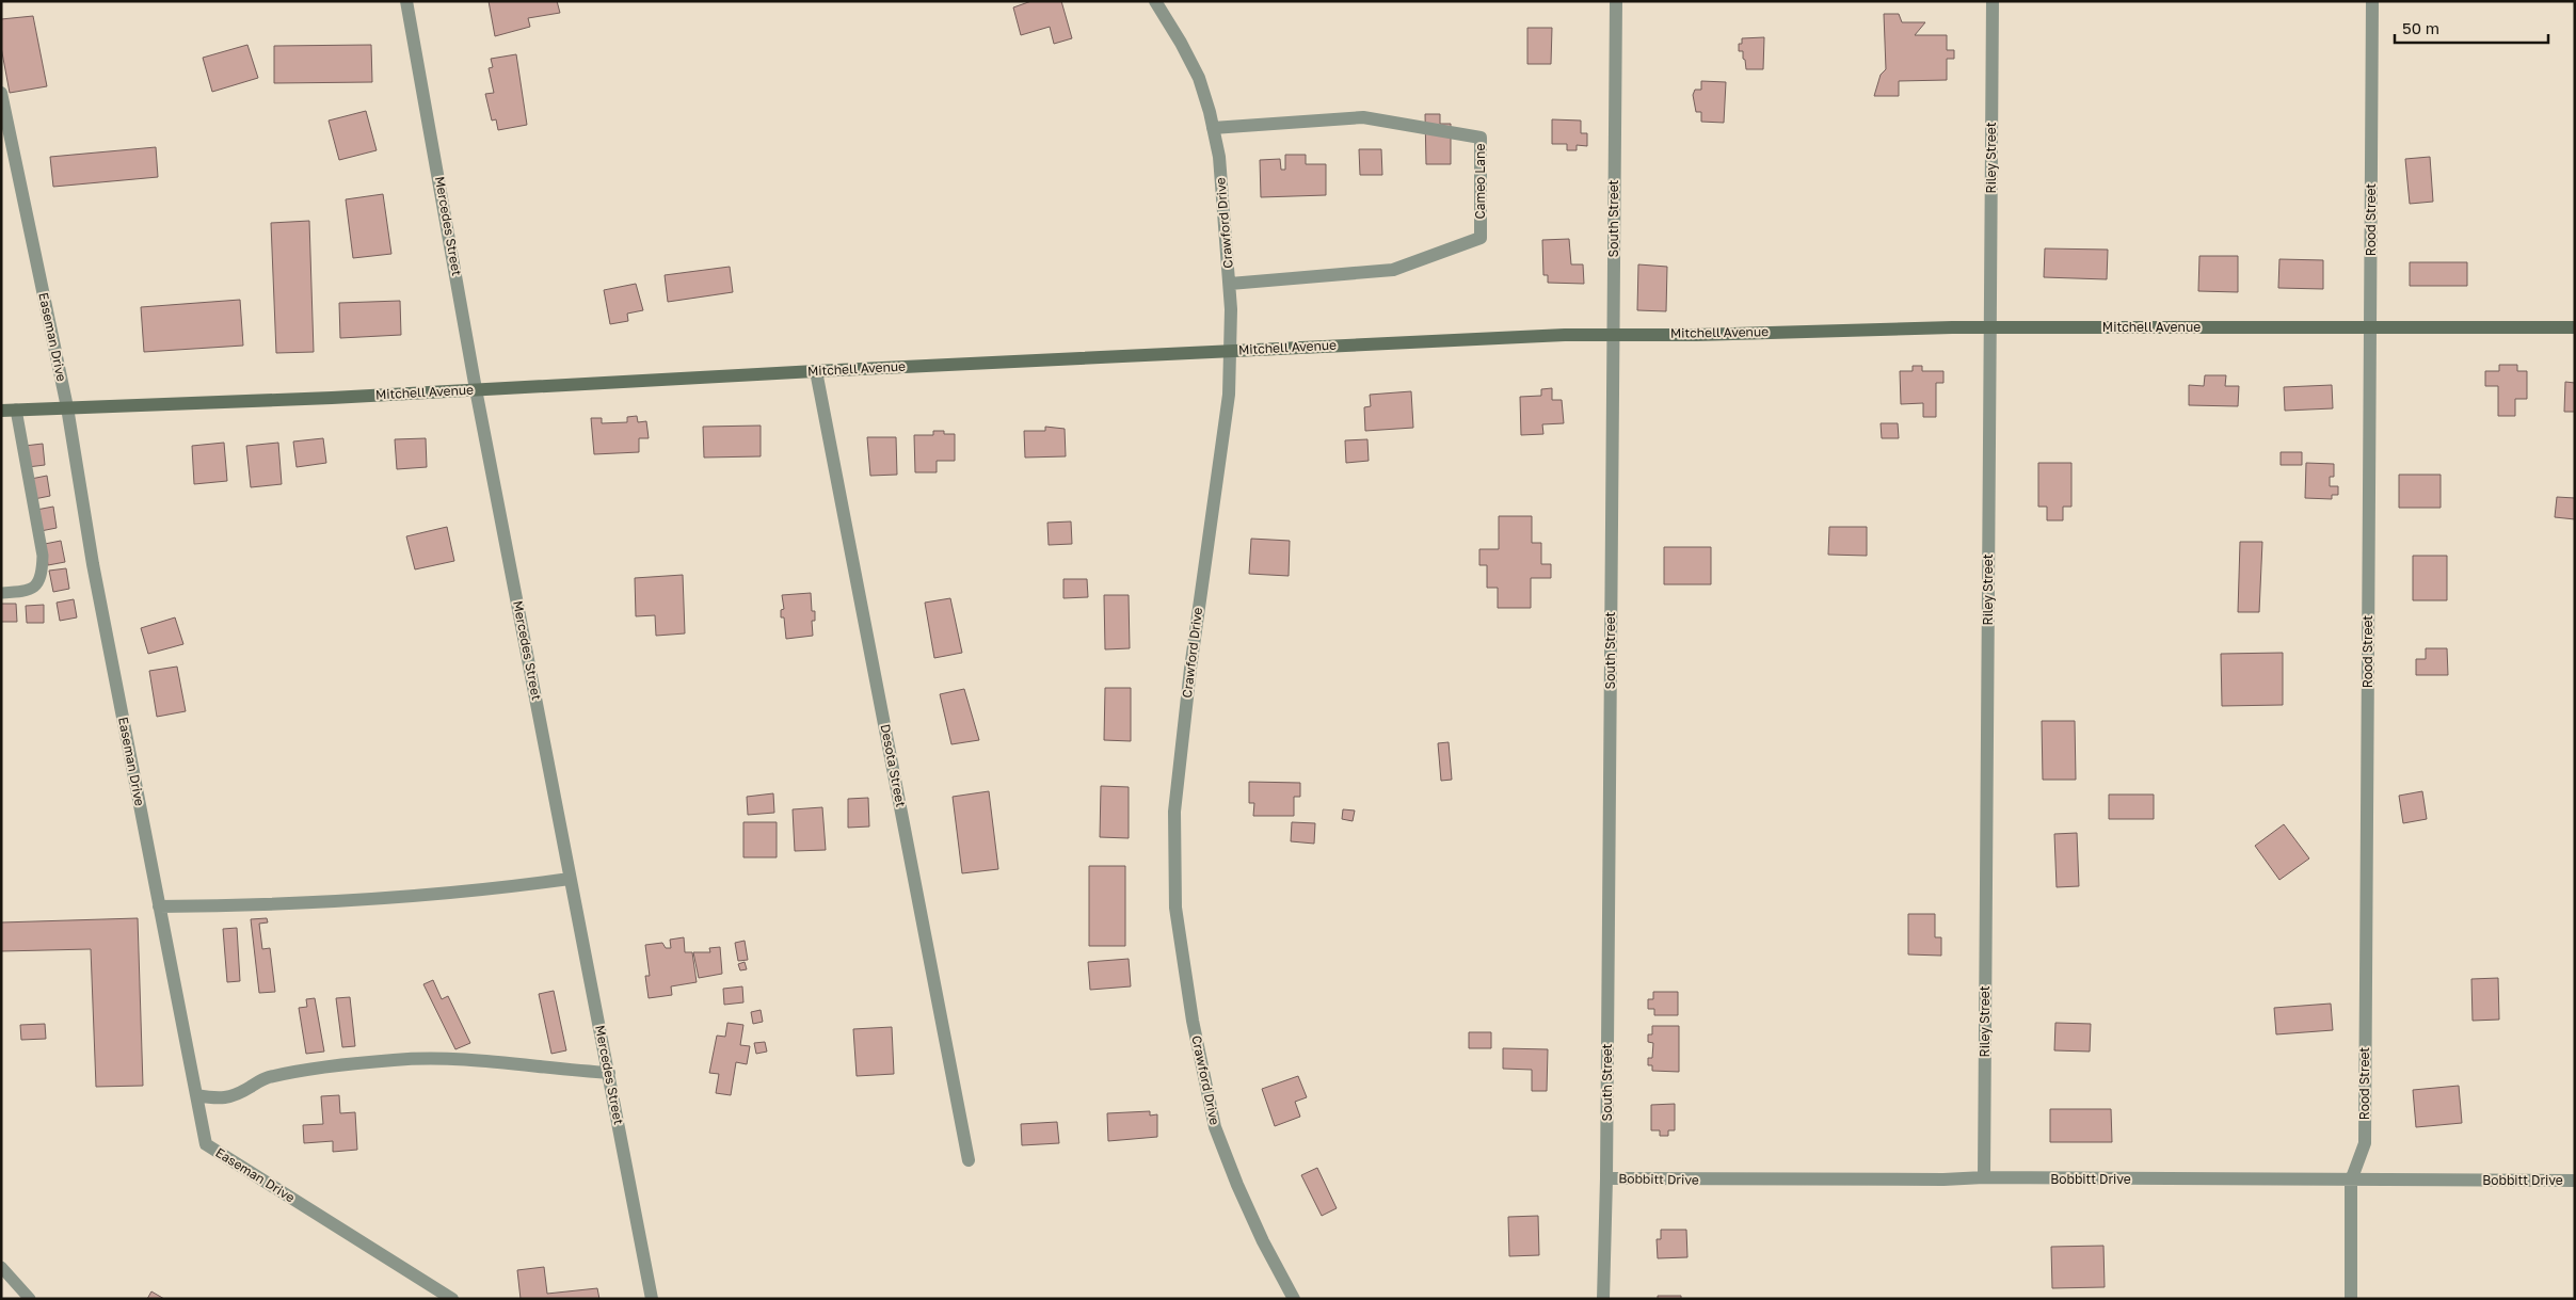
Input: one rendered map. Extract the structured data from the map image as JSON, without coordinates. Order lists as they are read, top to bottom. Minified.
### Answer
{"streets":{"street":["Riley Street","Cameo Lane","South Street","Rood Street","Crawford Drive","Mercedes Street","Mitchell Avenue","Easeman Drive","Desota Street","Bobbitt Drive"]},"crossings":[["Riley Street","Mitchell Avenue"],["Riley Street","Bobbitt Drive"],["Cameo Lane","Crawford Drive"],["South Street","Mitchell Avenue"],["South Street","Bobbitt Drive"],["Rood Street","Mitchell Avenue"],["Rood Street","Bobbitt Drive"],["Crawford Drive","Mitchell Avenue"],["Mercedes Street","Mitchell Avenue"],["Mitchell Avenue","Easeman Drive"],["Mitchell Avenue","Desota Street"]],"scale_bar":"50 m"}
